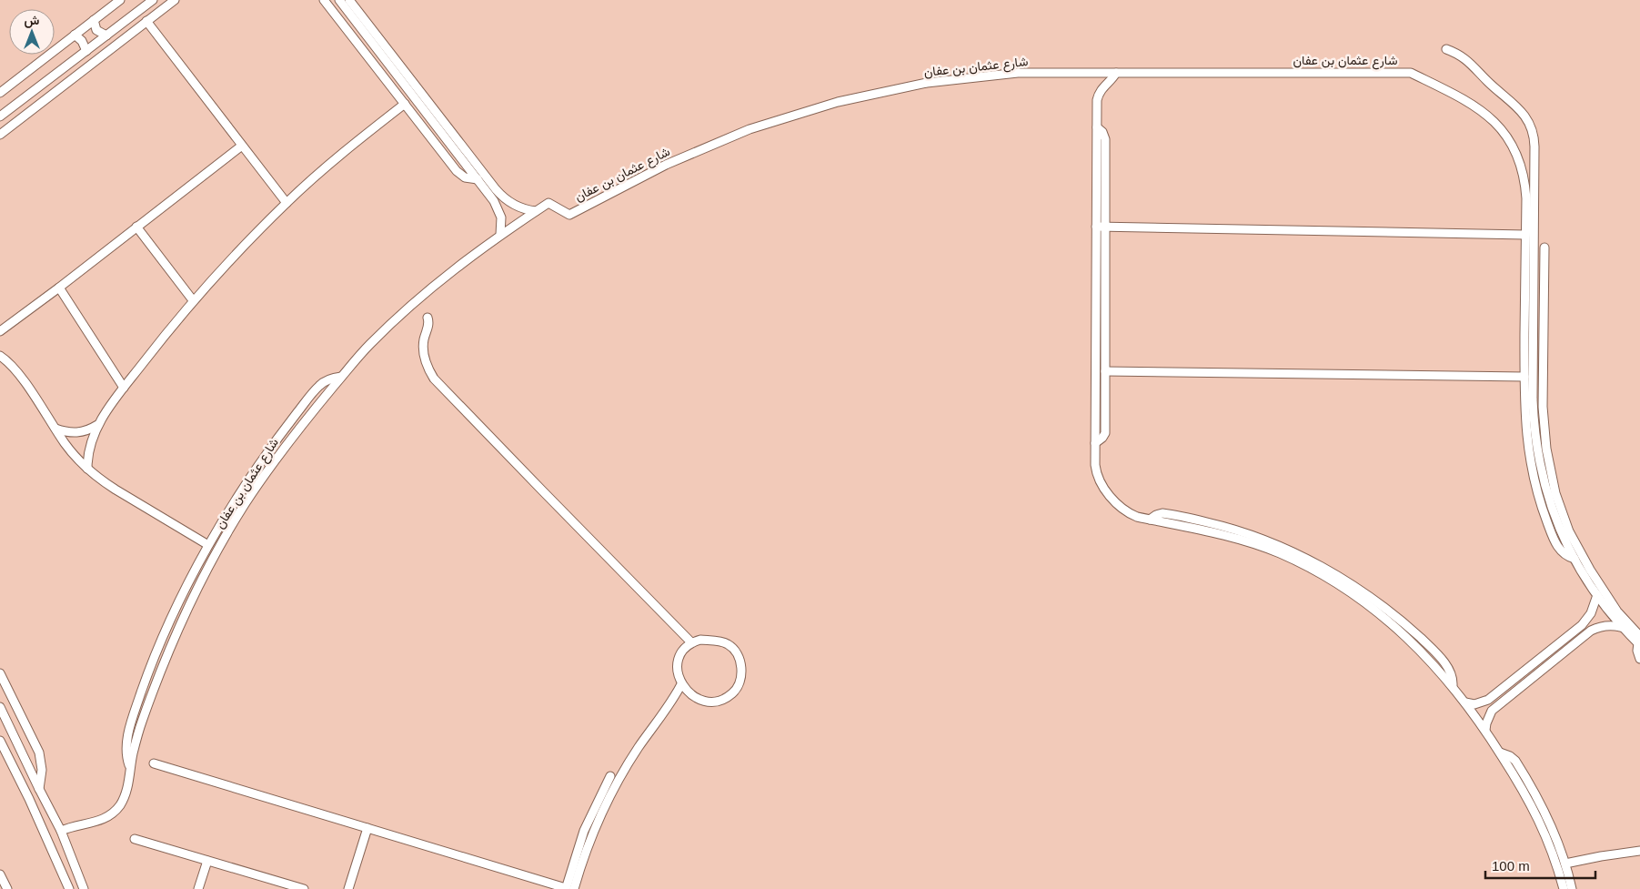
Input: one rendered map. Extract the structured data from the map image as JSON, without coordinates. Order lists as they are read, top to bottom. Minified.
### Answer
{"streets":{"street":["شارع عثمان بن عفان"]},"scale_bar":"100 m","north":"top"}
